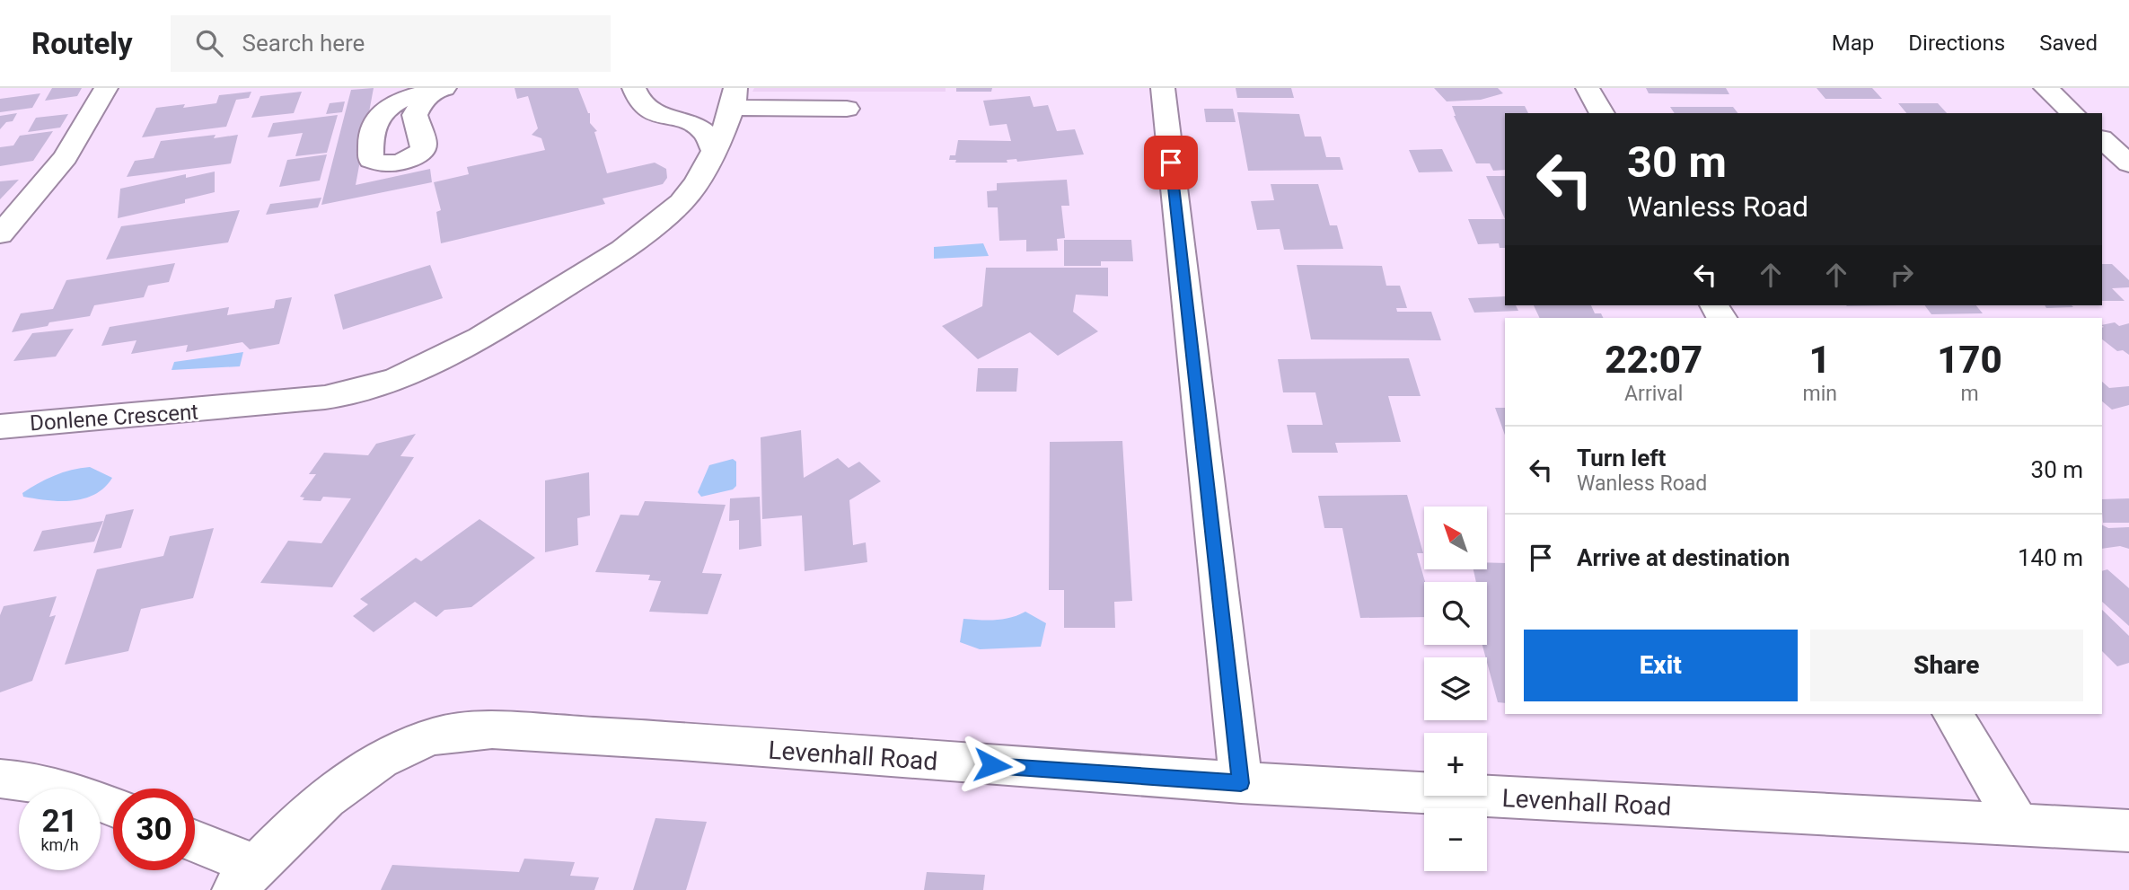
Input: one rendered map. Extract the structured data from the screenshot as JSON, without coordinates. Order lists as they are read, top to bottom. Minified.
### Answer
{"streets":{"street":["Donlene Crescent","Levenhall Road"]},"north":"top left","page":{"header":"Routely","search":"Search here","nav":["Map","Directions","Saved"],"turn":["30 m","Wanless Road"],"eta":["22:07","Arrival","1","min","170","m"],"list":[{"name":"Turn left","note":"Wanless Road","value":"30 m"},{"name":"Arrive at destination","value":"140 m"}],"map_buttons":["+","−"],"buttons":["Exit","Share"],"speed":"21 km/h","limit":"30"}}
